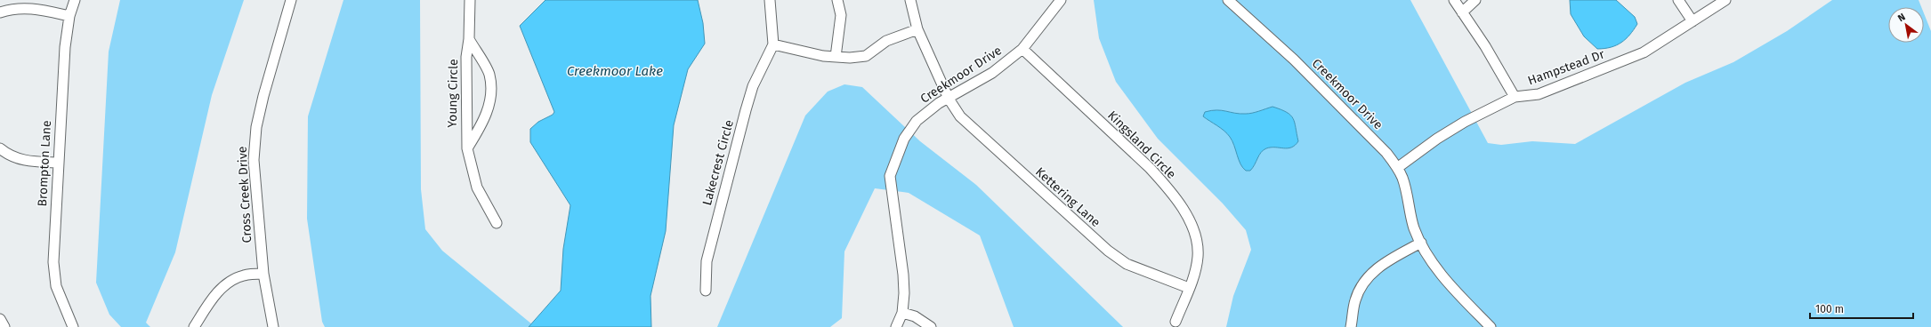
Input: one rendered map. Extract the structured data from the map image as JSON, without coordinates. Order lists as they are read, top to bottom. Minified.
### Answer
{"streets":{"street":["Hampstead Dr","Creekmoor Drive","Young Circle","Kingsland Circle","Lakecrest Circle","Brompton Lane","Cross Creek Drive","Kettering Lane"]},"crossings":[["Hampstead Dr","Creekmoor Drive"],["Creekmoor Drive","Kingsland Circle"],["Creekmoor Drive","Kettering Lane"],["Kingsland Circle","Kettering Lane"]],"water":["Creekmoor Lake"],"scale_bar":"100 m","north":"top left"}
